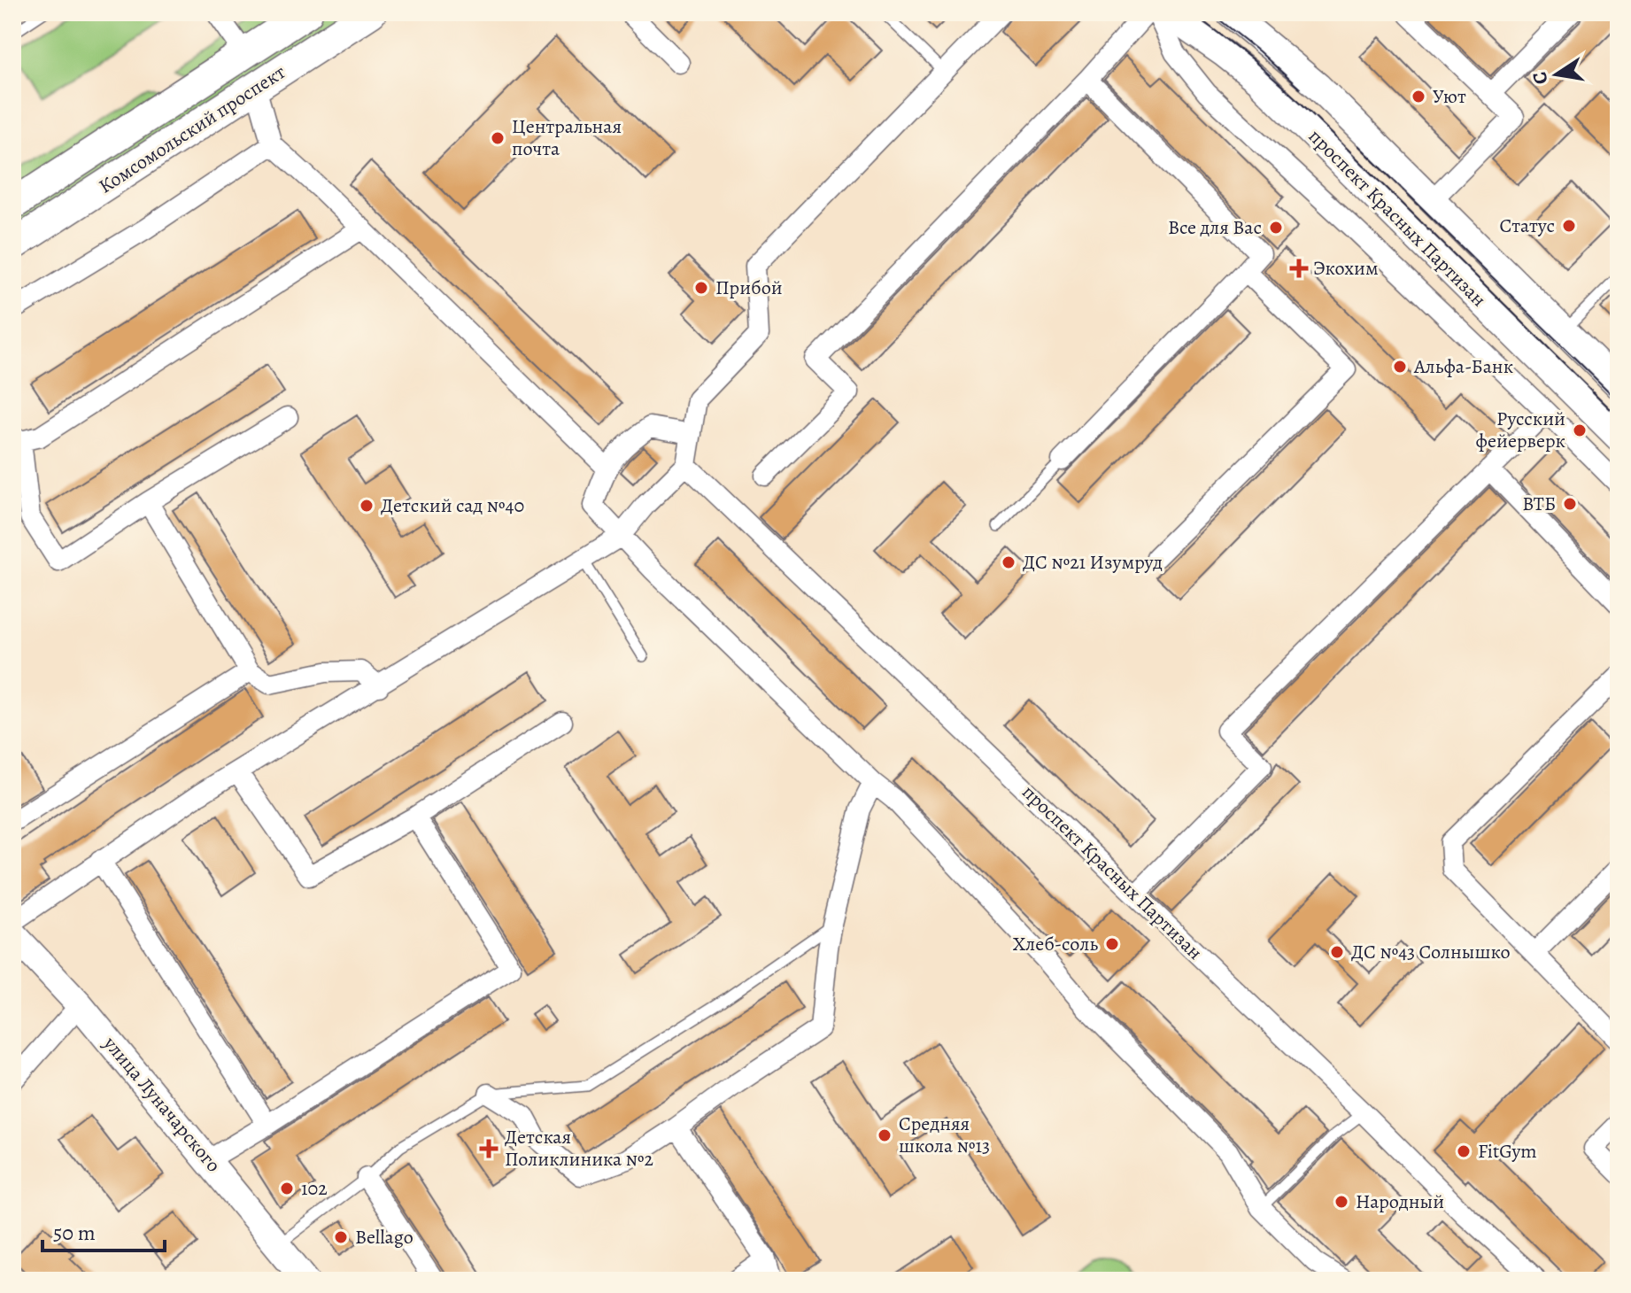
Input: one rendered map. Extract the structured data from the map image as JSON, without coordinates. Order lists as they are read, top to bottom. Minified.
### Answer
{"streets":{"main road":["Комсомольский проспект","проспект Красных Партизан","улица Луначарского"]},"places":{"other":["Уют","Центральная почта","Статус","Все для Вас","Прибой","Альфа-Банк","Русский фейерверк","ВТБ","Детский сад №40","ДС №21 Изумруд","Хлеб-соль","ДС №43 Солнышко","Средняя школа №13","FitGym","102","Народный","Bellago"],"health":["Экохим","Детская Поликлиника №2"]},"scale_bar":"50 m","north":"left"}
